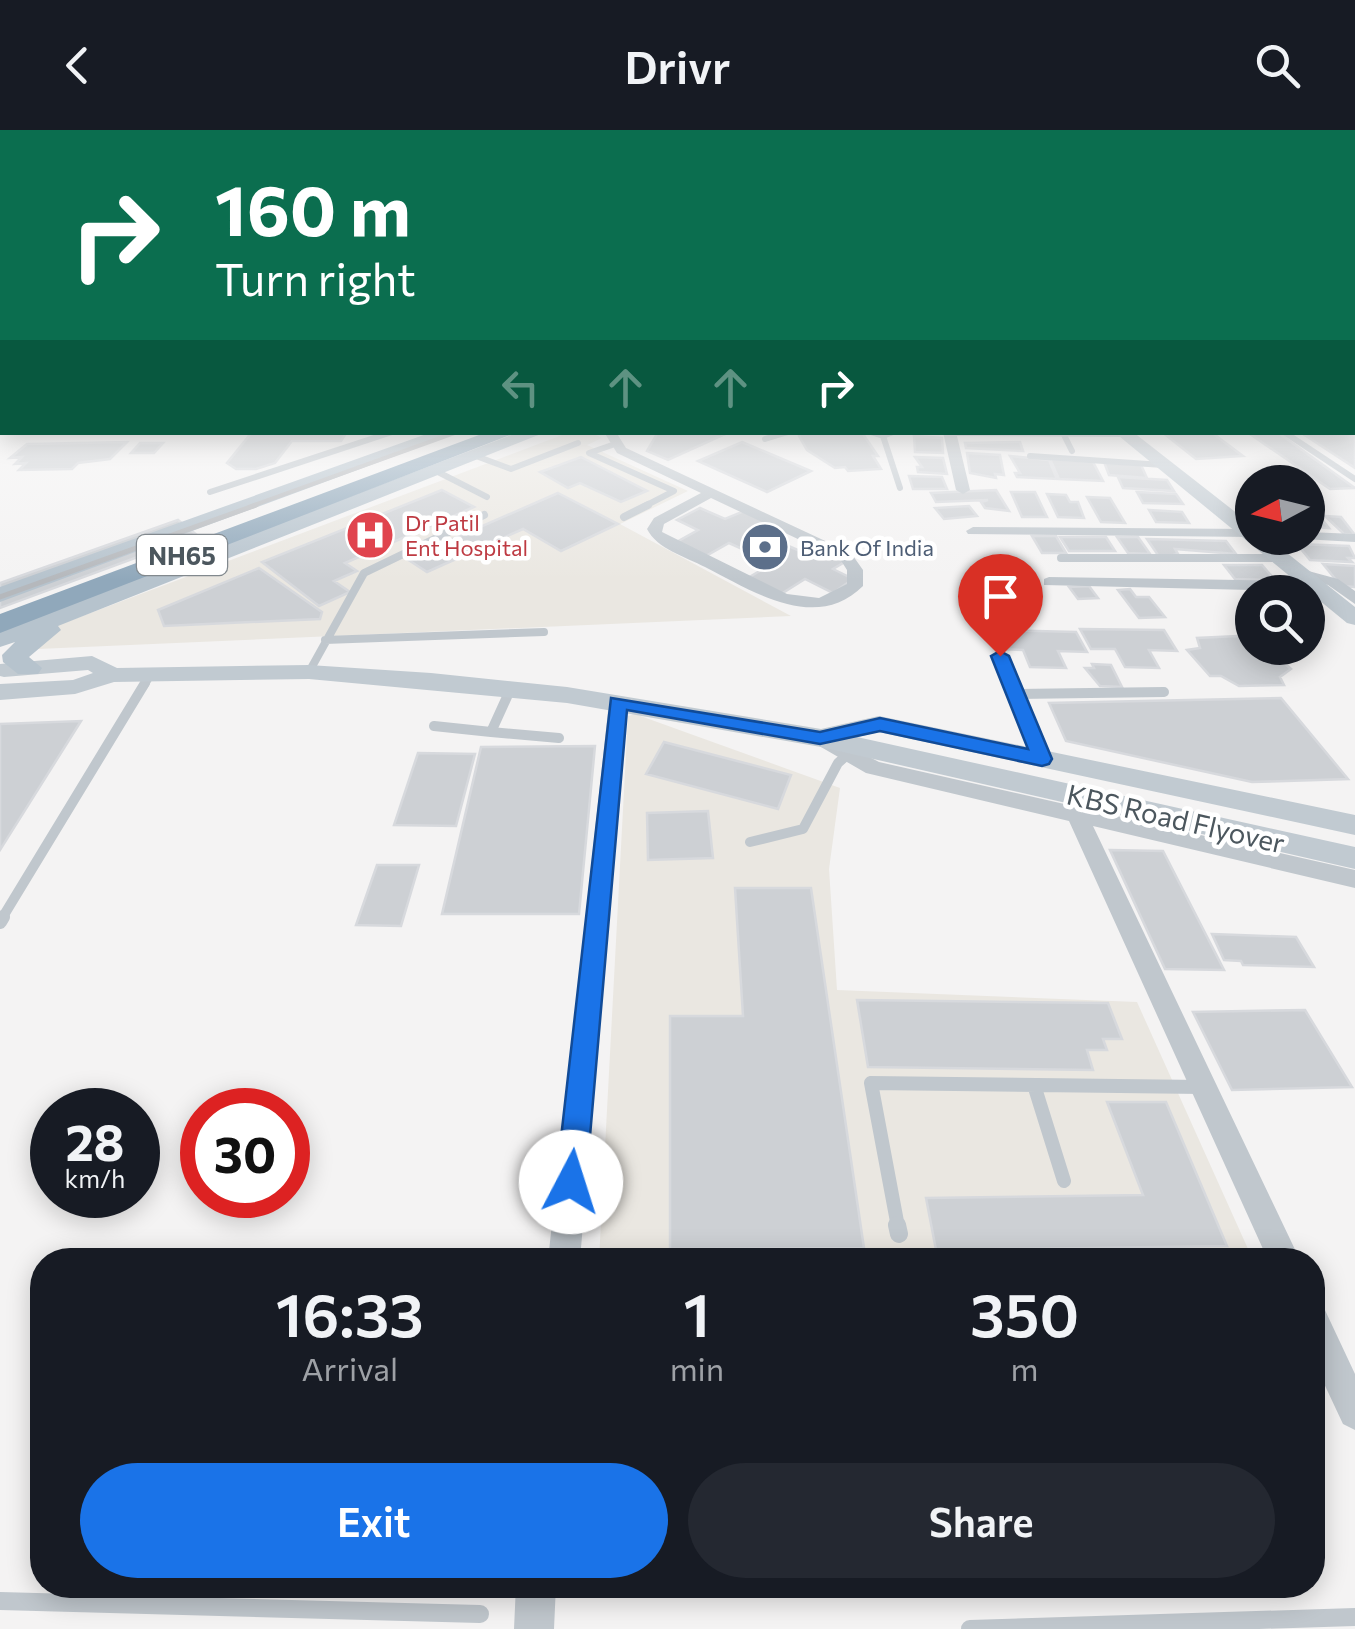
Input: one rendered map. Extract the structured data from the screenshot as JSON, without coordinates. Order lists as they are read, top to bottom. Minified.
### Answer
{"streets":{"highway":["NH65"],"main road":["KBS Road Flyover"]},"places":{"hospital":["Dr Patil Ent Hospital"],"bank":["Bank Of India"]},"north":"left","page":{"header":"Drivr","turn":["160 m","Turn right"],"speed":"28 km/h","limit":"30","eta":["16:33","Arrival","1","min","350","m"],"buttons":["Exit","Share"]}}
